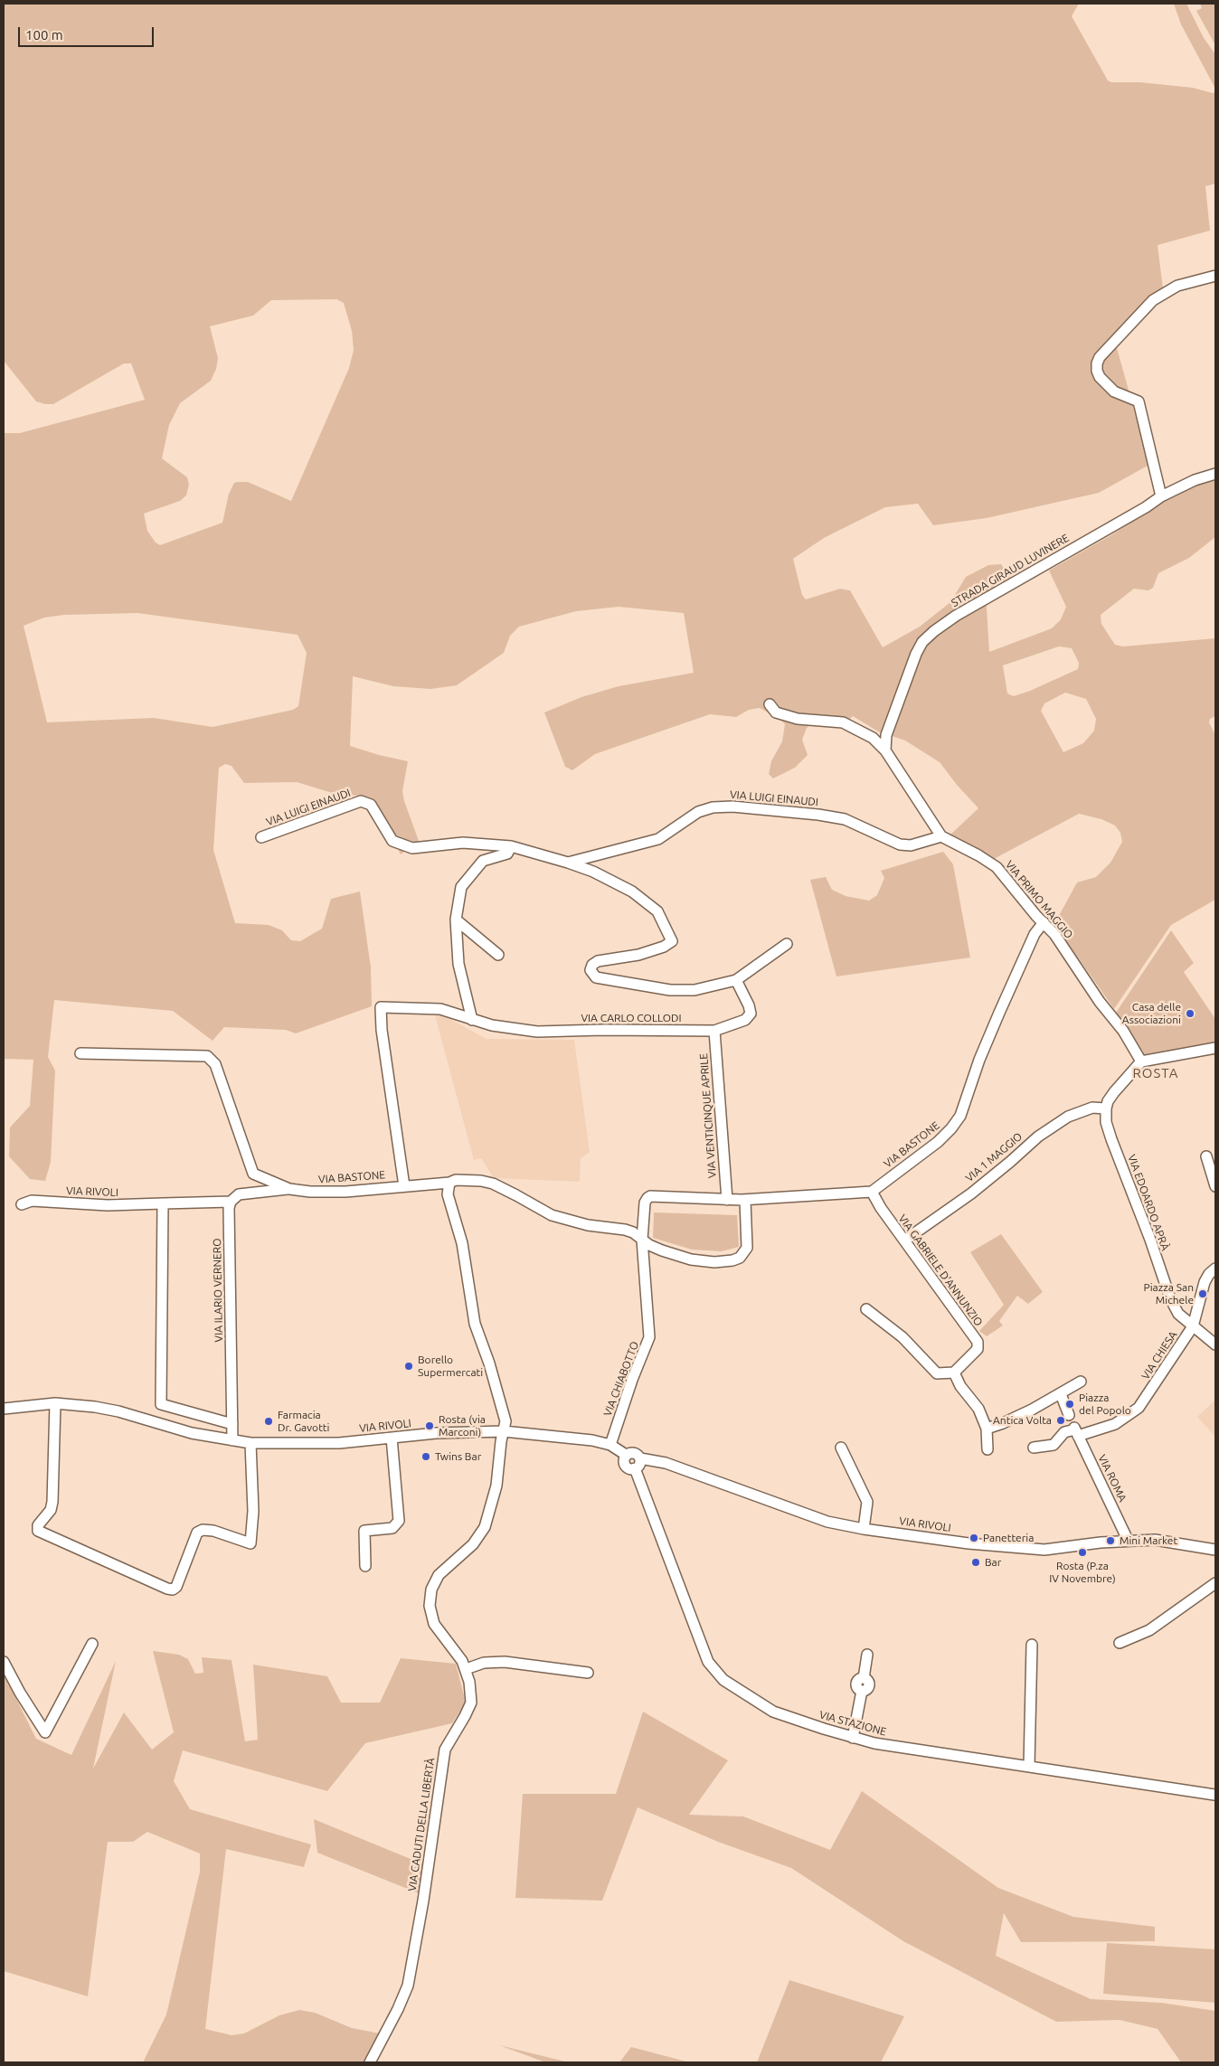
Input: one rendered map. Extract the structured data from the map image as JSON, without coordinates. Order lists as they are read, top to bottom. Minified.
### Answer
{"streets":{"street":["STRADA GIRAUD LUVINERE","VIA LUIGI EINAUDI","VIA PRIMO MAGGIO","VIA CARLO COLLODI","VIA VENTICINQUE APRILE","VIA BASTONE","VIA 1 MAGGIO","VIA RIVOLI","VIA EDOARDO APRÀ","VIA GABRIELE D'ANNUNZIO","VIA ILARIO VERNERO","VIA CHIESA","VIA CHIABOTTO","VIA ROMA","VIA STAZIONE","VIA CADUTI DELLA LIBERTÀ"]},"crossings":[["STRADA GIRAUD LUVINERE","VIA PRIMO MAGGIO"],["VIA LUIGI EINAUDI","VIA PRIMO MAGGIO"],["VIA PRIMO MAGGIO","VIA BASTONE"],["VIA CARLO COLLODI","VIA VENTICINQUE APRILE"],["VIA CARLO COLLODI","VIA BASTONE"],["VIA BASTONE","VIA GABRIELE D'ANNUNZIO"],["VIA BASTONE","VIA CHIABOTTO"],["VIA BASTONE","VIA CADUTI DELLA LIBERTÀ"],["VIA 1 MAGGIO","VIA EDOARDO APRÀ"],["VIA 1 MAGGIO","VIA GABRIELE D'ANNUNZIO"],["VIA RIVOLI","VIA ILARIO VERNERO"],["VIA RIVOLI","VIA CHIABOTTO"],["VIA RIVOLI","VIA ROMA"],["VIA RIVOLI","VIA STAZIONE"],["VIA RIVOLI","VIA CADUTI DELLA LIBERTÀ"],["VIA EDOARDO APRÀ","VIA CHIESA"],["VIA CHIESA","VIA ROMA"]],"districts":["ROSTA"],"places":["Casa delle Associazioni","Piazza San Michele","Borello Supermercati","Piazza del Popolo","Antica Volta","Farmacia Dr. Gavotti","Rosta (via Marconi)","Twins Bar","Panetteria","Mini Market","Rosta (P.za IV Novembre)","Bar"],"scale_bar":"100 m"}
